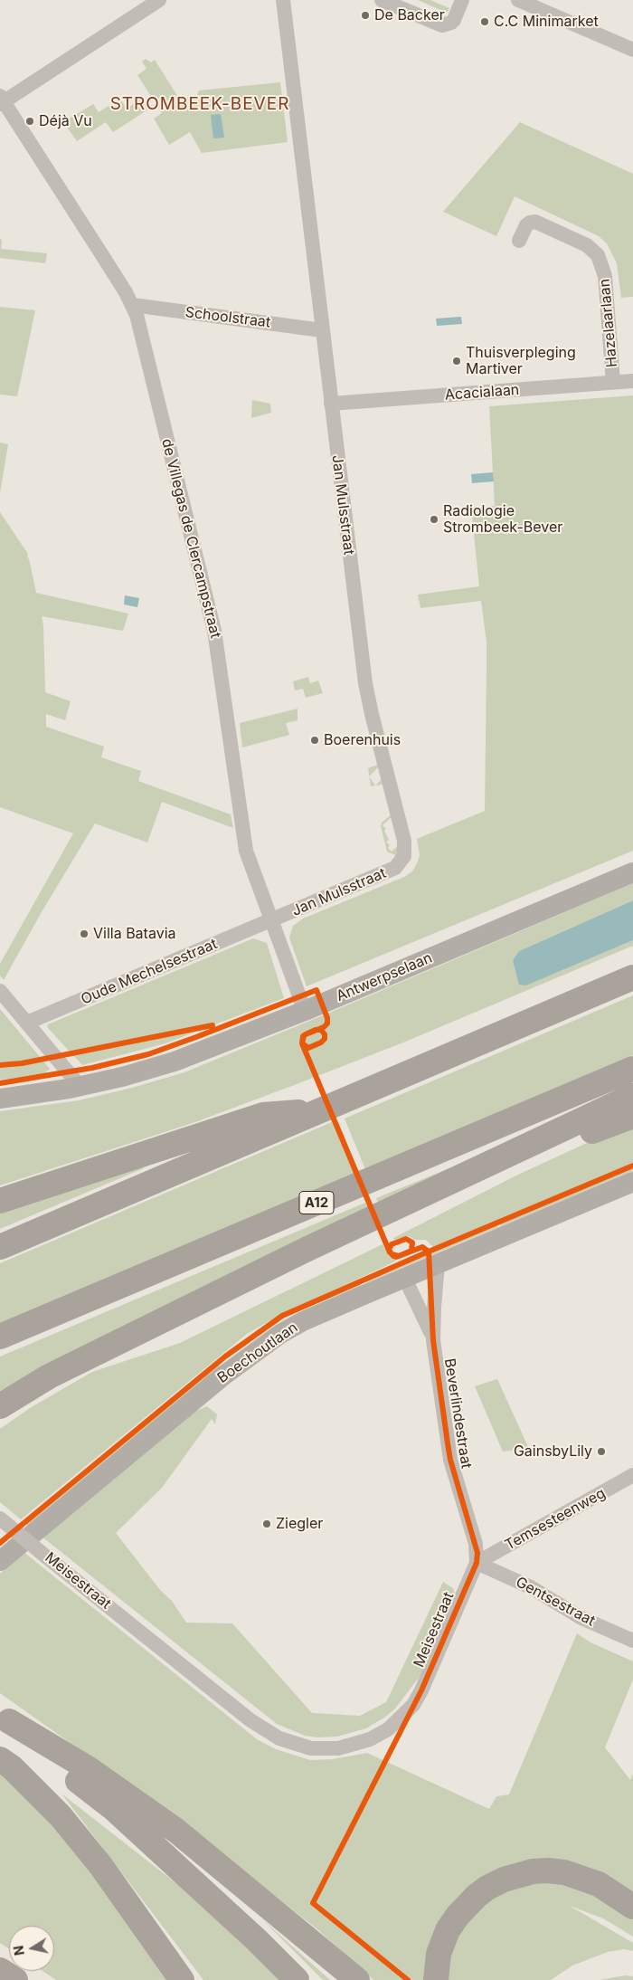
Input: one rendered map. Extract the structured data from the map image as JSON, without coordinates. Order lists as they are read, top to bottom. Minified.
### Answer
{"streets":{"highway":["A12"],"main road":["Antwerpselaan","Boechoutlaan"],"street":["Schoolstraat","Hazelaarlaan","Acacialaan","Jan Mulsstraat","de Villegas de Clercampstraat","Oude Mechelsestraat","Beverlindestraat","Temsesteenweg","Meisestraat","Gentsestraat"]},"crossings":[["Schoolstraat","Jan Mulsstraat"],["Schoolstraat","de Villegas de Clercampstraat"],["Hazelaarlaan","Acacialaan"],["Acacialaan","Jan Mulsstraat"],["Jan Mulsstraat","de Villegas de Clercampstraat"],["Jan Mulsstraat","Oude Mechelsestraat"],["de Villegas de Clercampstraat","Oude Mechelsestraat"],["de Villegas de Clercampstraat","Antwerpselaan"],["Boechoutlaan","Beverlindestraat"],["Beverlindestraat","Temsesteenweg"],["Beverlindestraat","Meisestraat"],["Beverlindestraat","Gentsestraat"],["Temsesteenweg","Meisestraat"],["Temsesteenweg","Gentsestraat"],["Meisestraat","Gentsestraat"]],"districts":["STROMBEEK-BEVER"],"places":["De Backer","C.C Minimarket","Déjà Vu","Thuisverpleging Martiver","Radiologie Strombeek-Bever","Boerenhuis","Villa Batavia","GainsbyLily","Ziegler"],"north":"left"}
